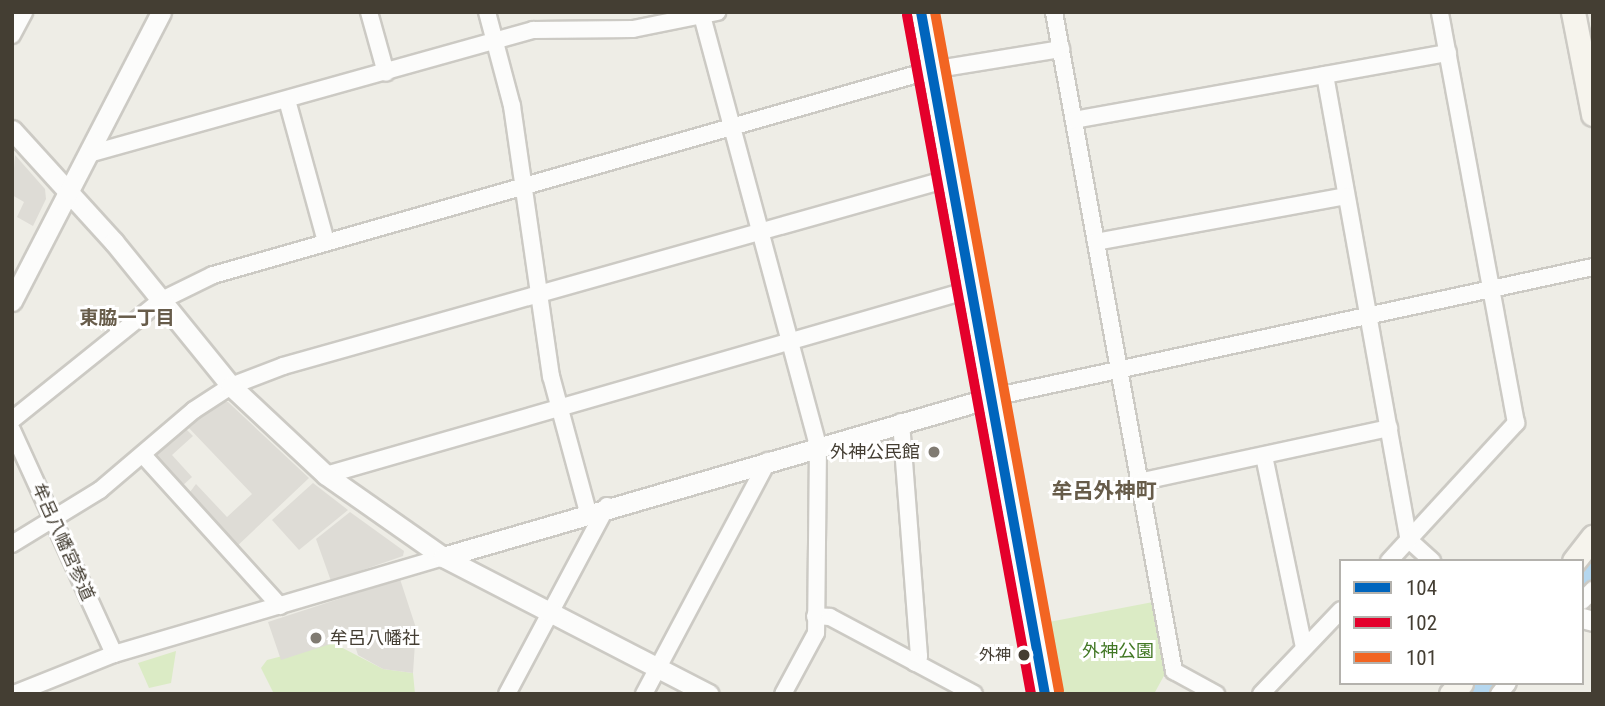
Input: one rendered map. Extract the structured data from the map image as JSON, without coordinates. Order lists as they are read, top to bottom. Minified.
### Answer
{"streets":{"street":["牟呂八幡宮参道"]},"districts":["東脇一丁目","牟呂外神町"],"parks":["外神公園"],"places":["外神公民館","牟呂八幡社","外神"],"lines":["transit line 104","transit line 101","transit line 102"],"legend":["104","102","101"]}
